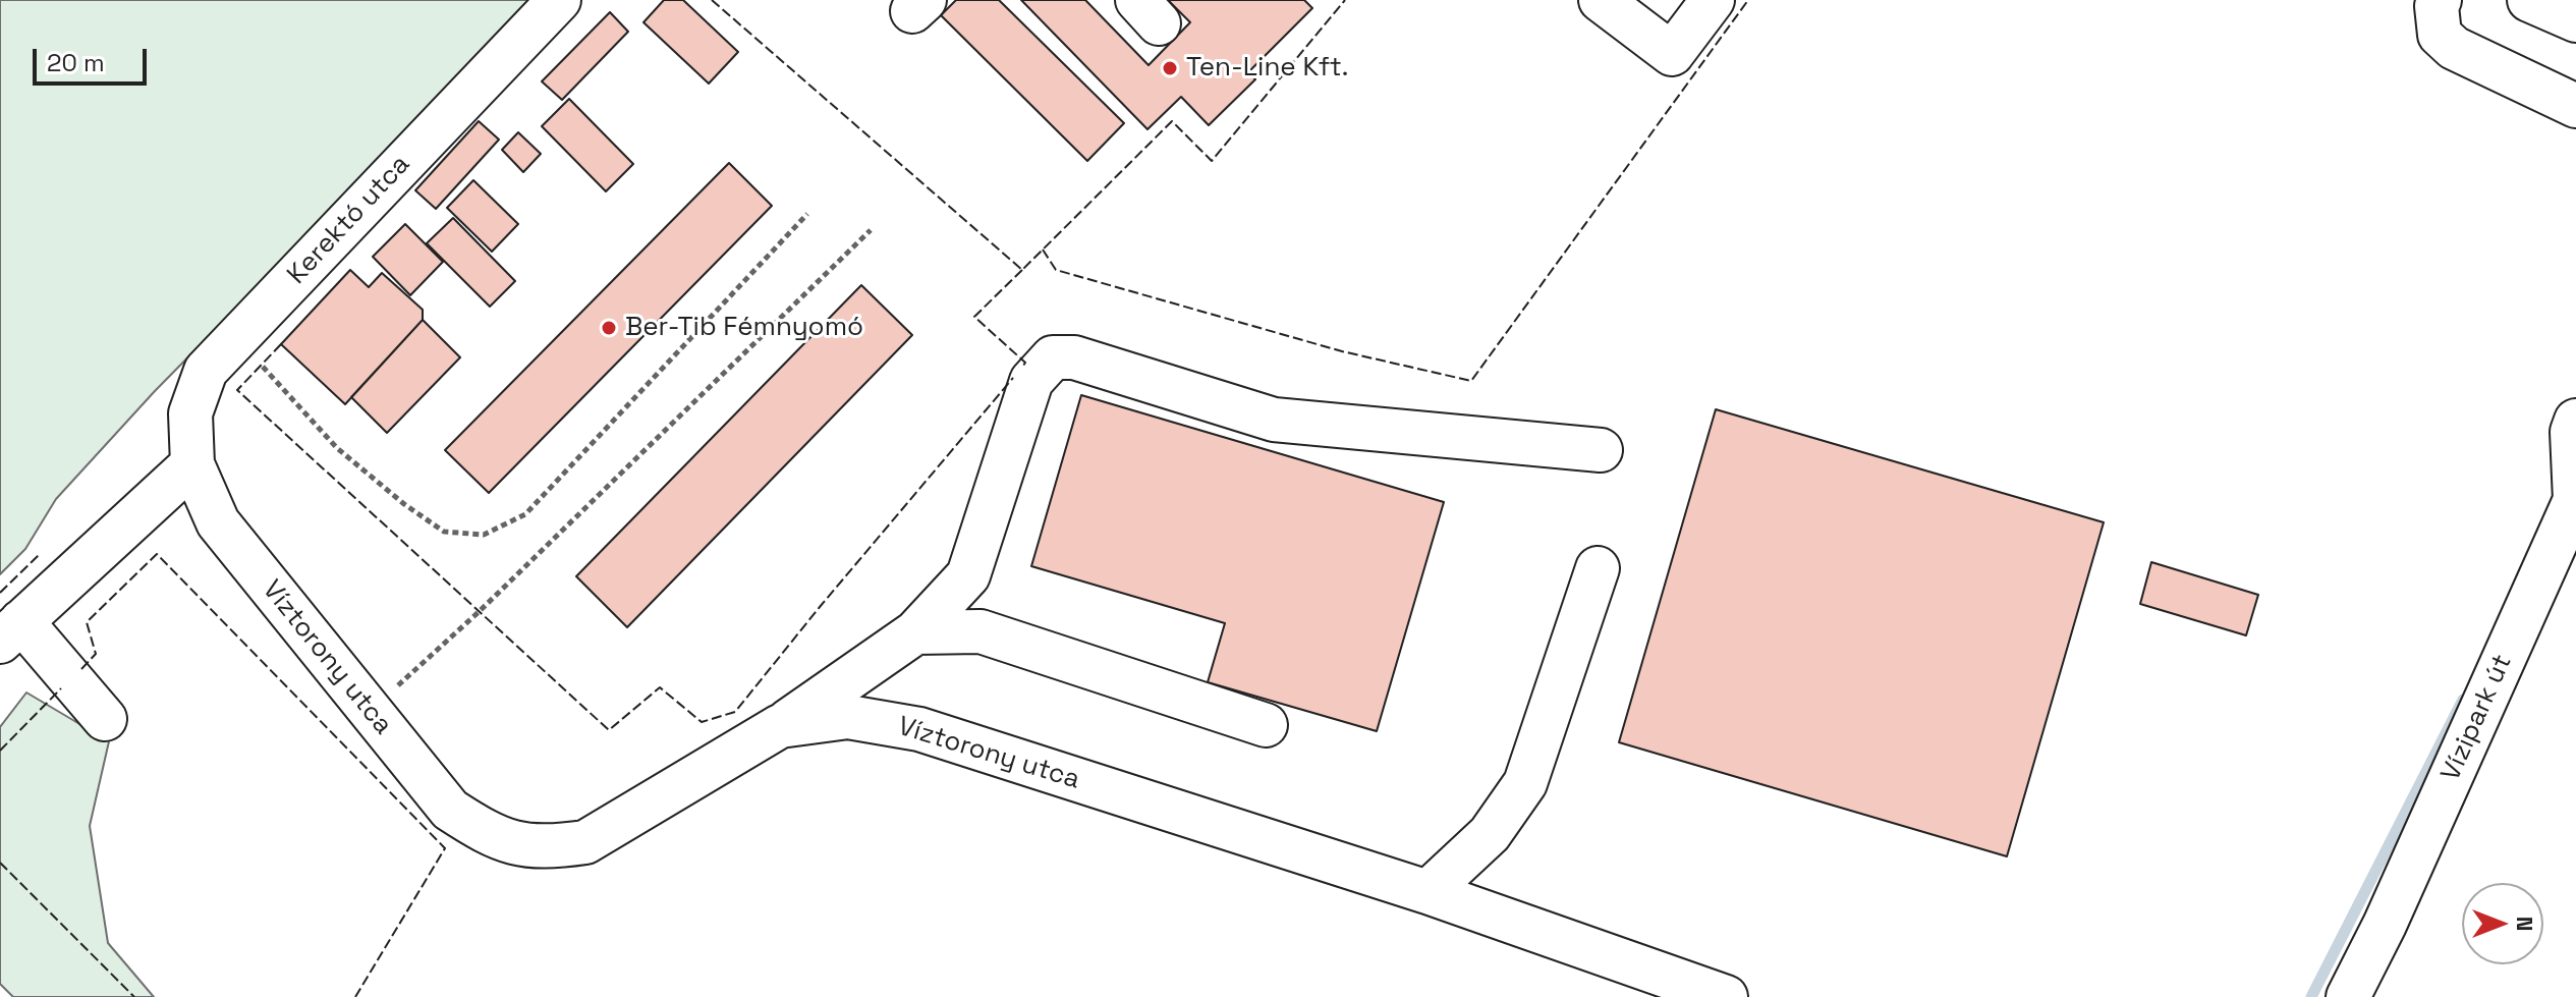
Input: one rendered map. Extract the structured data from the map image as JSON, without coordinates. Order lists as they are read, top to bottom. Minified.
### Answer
{"streets":{"street":["Kerektó utca","Víztorony utca","Vízipark út"]},"crossings":[["Kerektó utca","Víztorony utca"]],"places":["Ten-Line Kft.","Ber-Tib Fémnyomó"],"scale_bar":"20 m","north":"right"}
